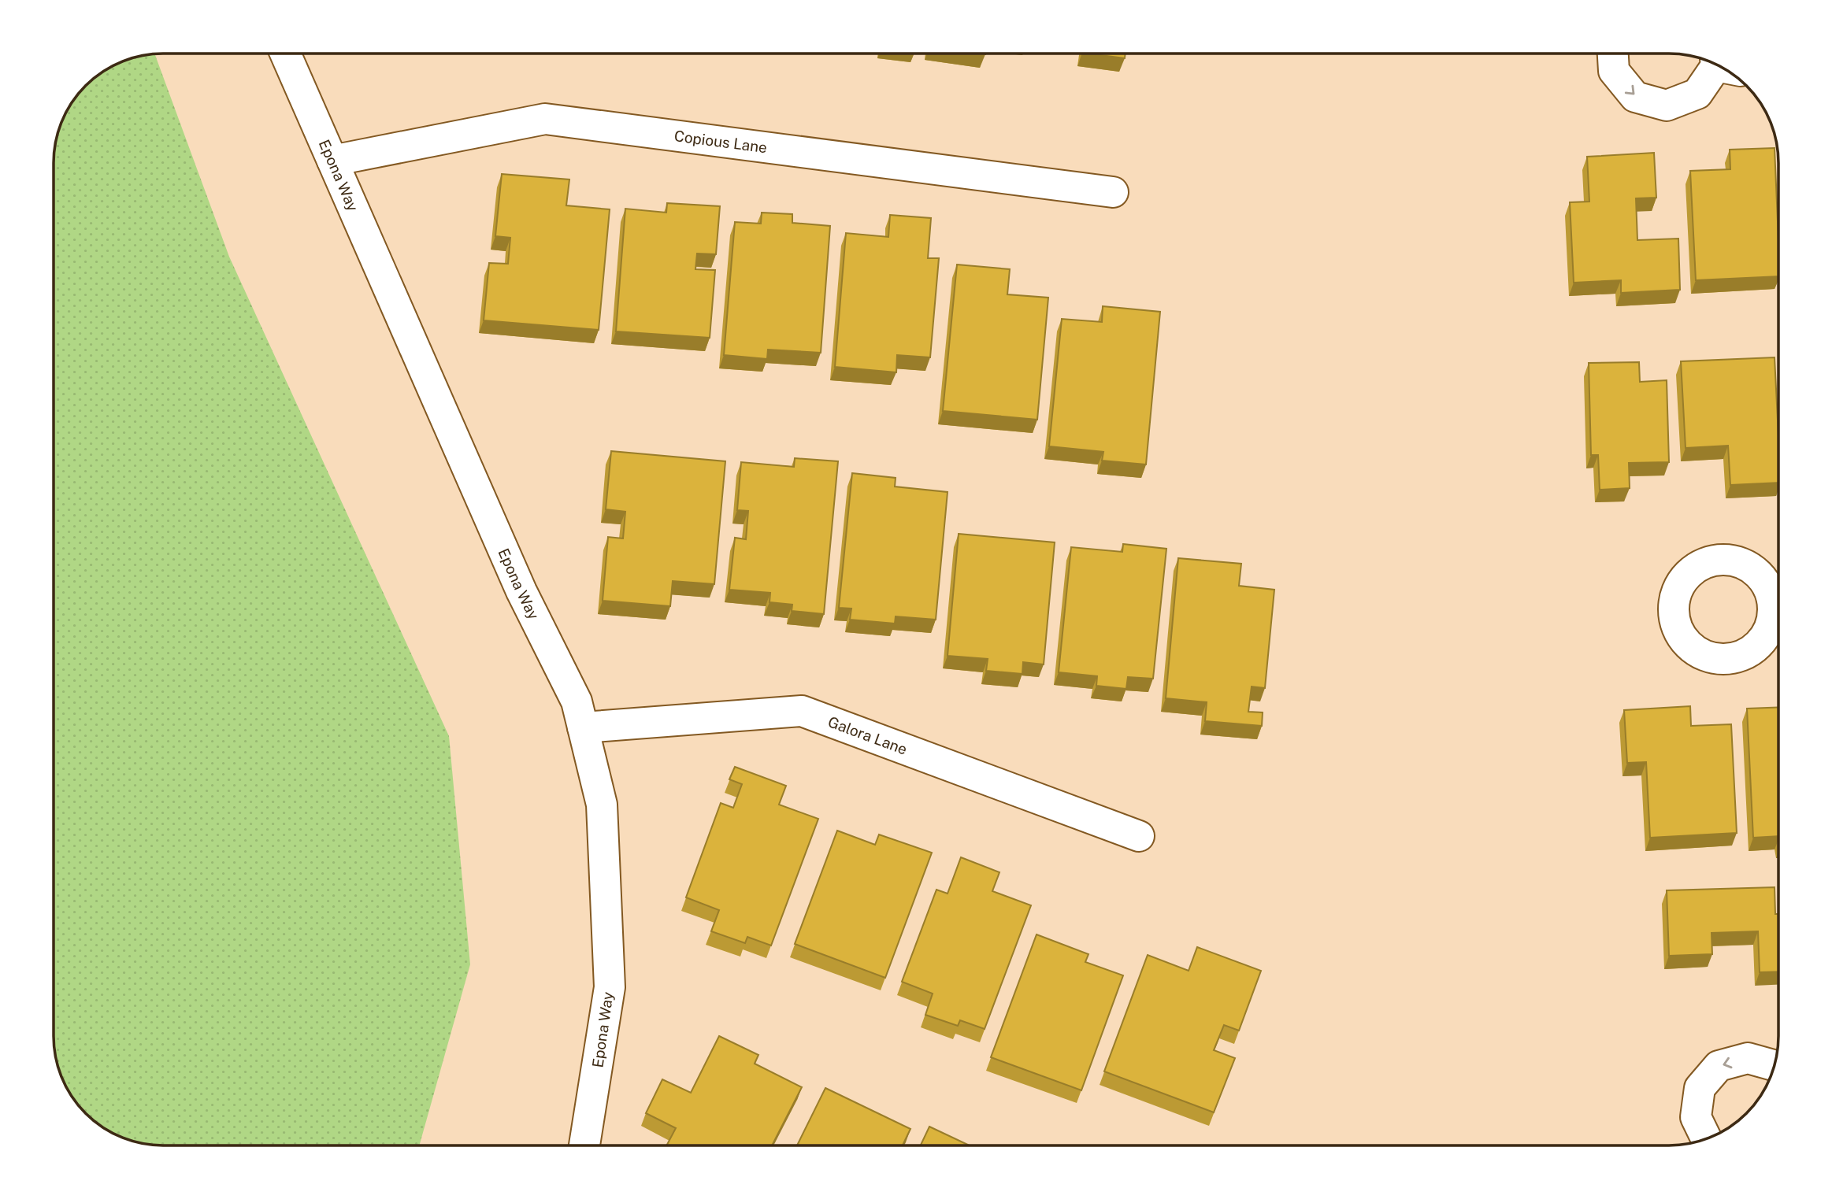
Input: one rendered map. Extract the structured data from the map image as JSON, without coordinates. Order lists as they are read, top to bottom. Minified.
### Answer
{"streets":{"street":["Copious Lane","Epona Way","Galora Lane"]},"crossings":[["Copious Lane","Epona Way"],["Epona Way","Galora Lane"]]}
